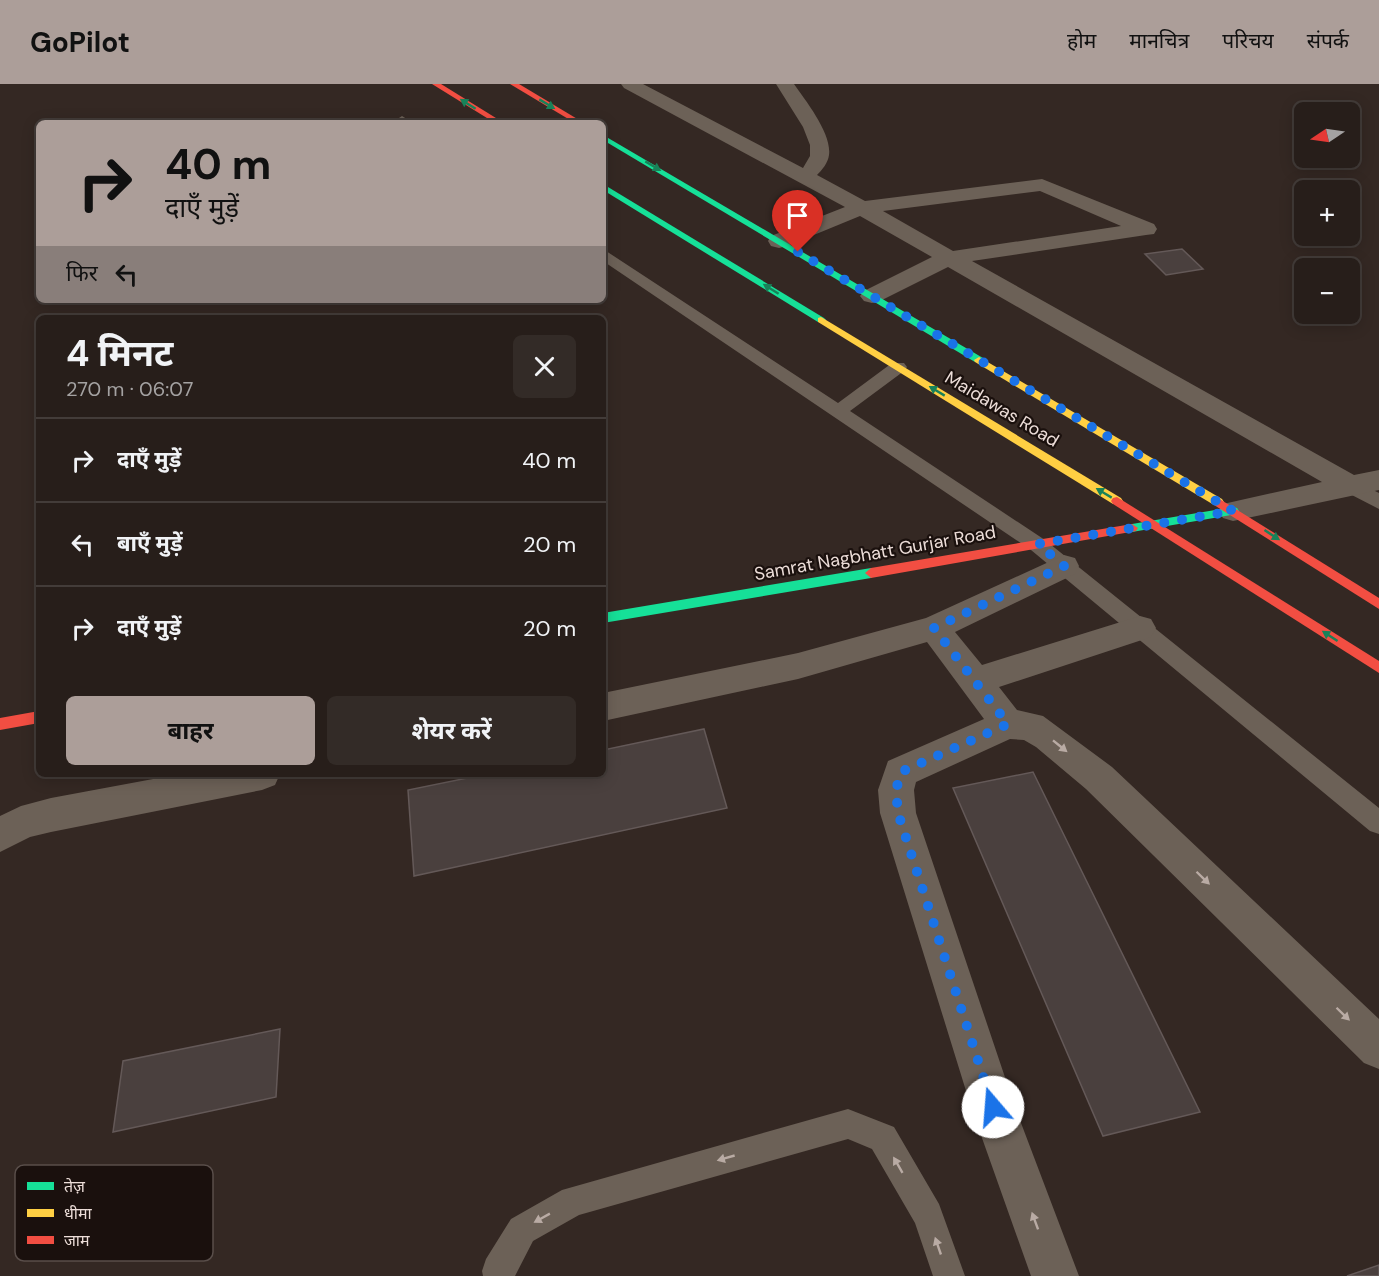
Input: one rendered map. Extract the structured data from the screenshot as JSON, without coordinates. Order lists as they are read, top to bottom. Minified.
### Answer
{"streets":{"street":["Maidawas Road","Samrat Nagbhatt Gurjar Road"]},"crossings":[["Maidawas Road","Samrat Nagbhatt Gurjar Road"]],"legend":["तेज़","धीमा","जाम"],"north":"left","page":{"header":"GoPilot","nav":["होम","मानचित्र","परिचय","संपर्क"],"map_buttons":["+","−"],"turn":["40 m","दाएँ मुड़ें"],"then":"फिर","heading":["4 मिनट","270 m · 06:07"],"list":[{"name":"दाएँ मुड़ें","value":"40 m"},{"name":"बाएँ मुड़ें","value":"20 m"},{"name":"दाएँ मुड़ें","value":"20 m"}],"buttons":["बाहर","शेयर करें"]}}
